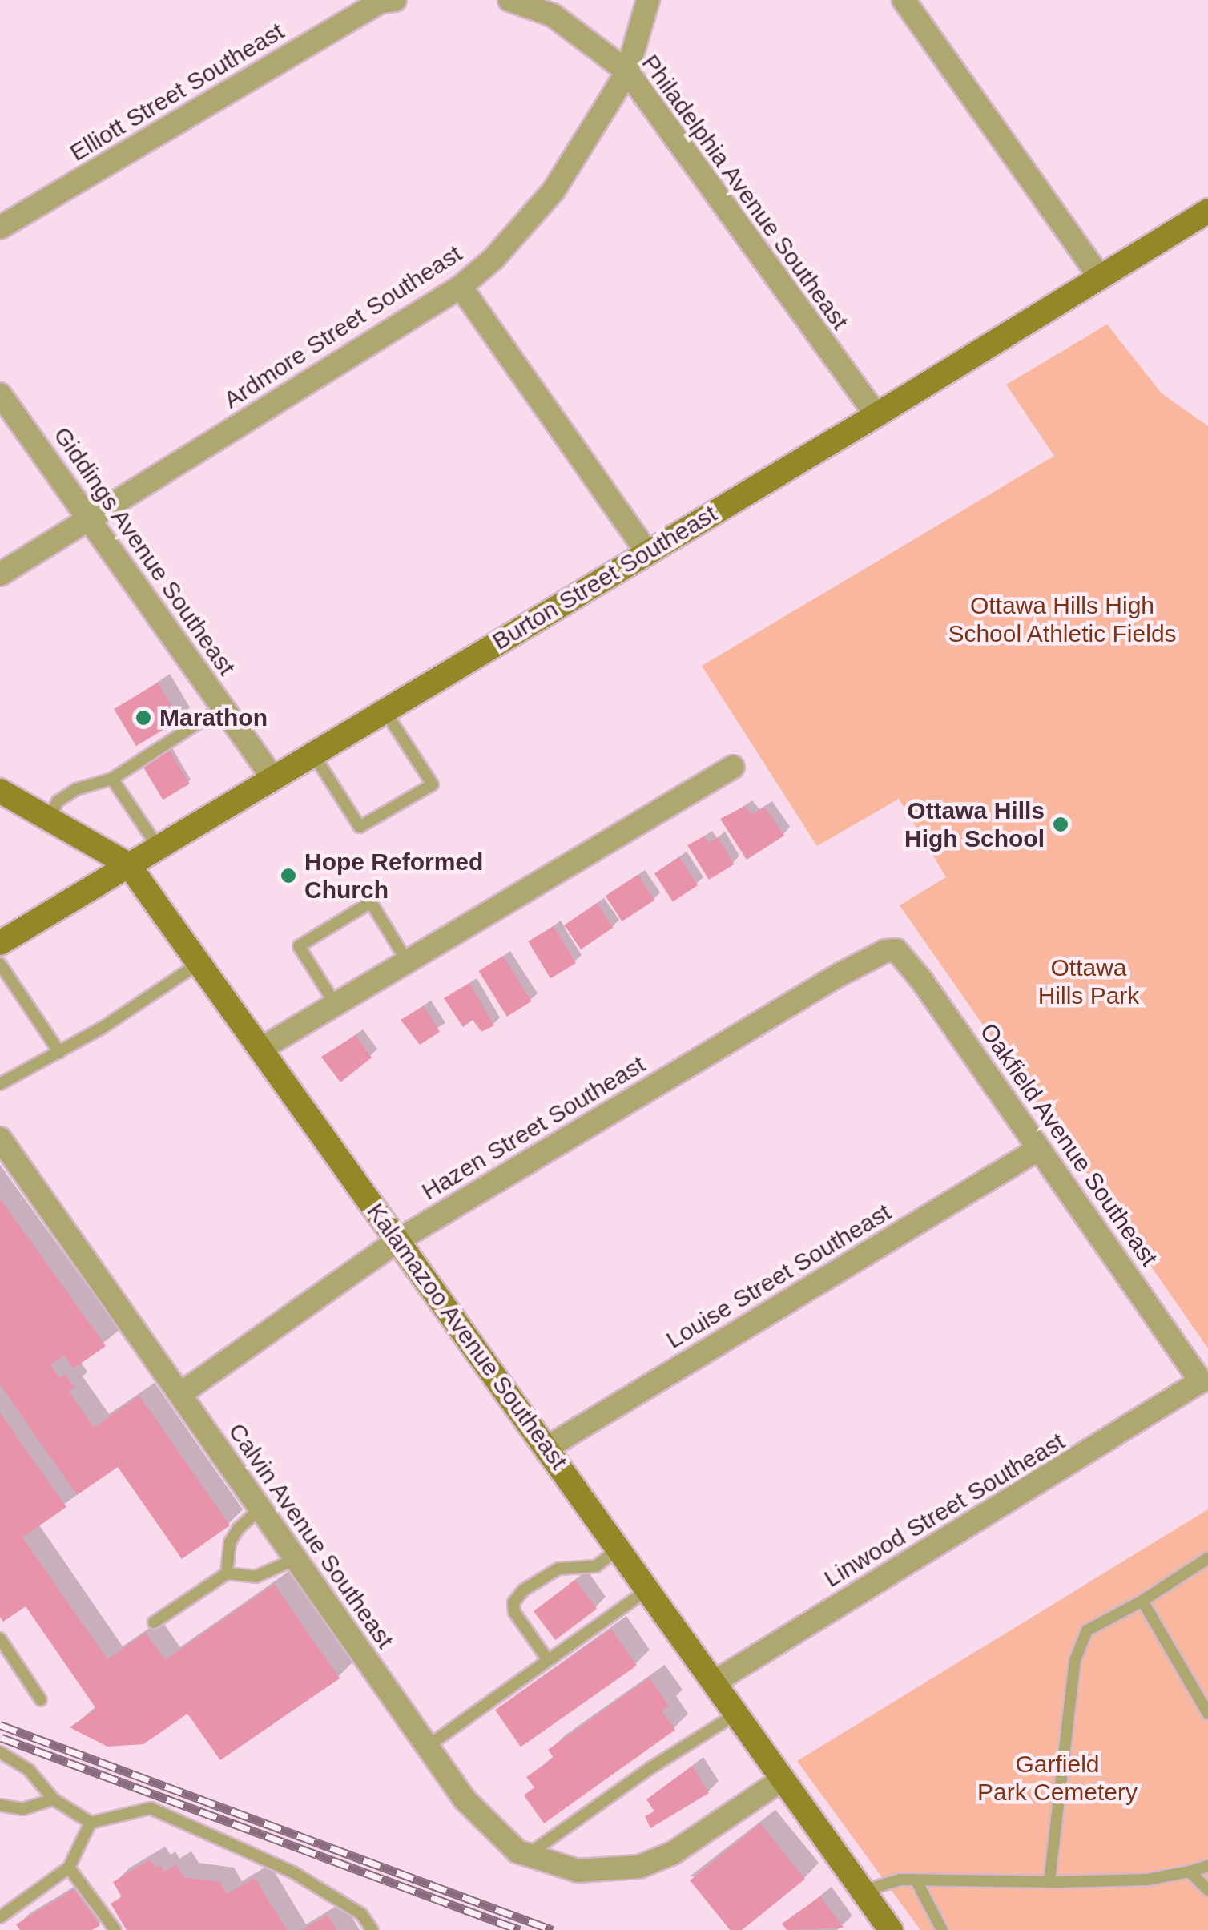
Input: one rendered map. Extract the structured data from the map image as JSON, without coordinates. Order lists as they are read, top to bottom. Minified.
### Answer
{"streets":{"main road":["Burton Street Southeast","Kalamazoo Avenue Southeast"],"street":["Elliott Street Southeast","Philadelphia Avenue Southeast","Ardmore Street Southeast","Giddings Avenue Southeast","Hazen Street Southeast","Oakfield Avenue Southeast","Louise Street Southeast","Linwood Street Southeast","Calvin Avenue Southeast"]},"crossings":[["Philadelphia Avenue Southeast","Ardmore Street Southeast"],["Philadelphia Avenue Southeast","Burton Street Southeast"],["Ardmore Street Southeast","Giddings Avenue Southeast"],["Giddings Avenue Southeast","Burton Street Southeast"],["Burton Street Southeast","Kalamazoo Avenue Southeast"],["Hazen Street Southeast","Oakfield Avenue Southeast"],["Hazen Street Southeast","Kalamazoo Avenue Southeast"],["Hazen Street Southeast","Calvin Avenue Southeast"],["Oakfield Avenue Southeast","Louise Street Southeast"],["Oakfield Avenue Southeast","Linwood Street Southeast"],["Louise Street Southeast","Kalamazoo Avenue Southeast"],["Kalamazoo Avenue Southeast","Linwood Street Southeast"],["Kalamazoo Avenue Southeast","Calvin Avenue Southeast"]],"parks":["Ottawa Hills High School Athletic Fields","Ottawa Hills Park","Garfield Park Cemetery"],"places":["Marathon","Ottawa Hills High School","Hope Reformed Church"]}
